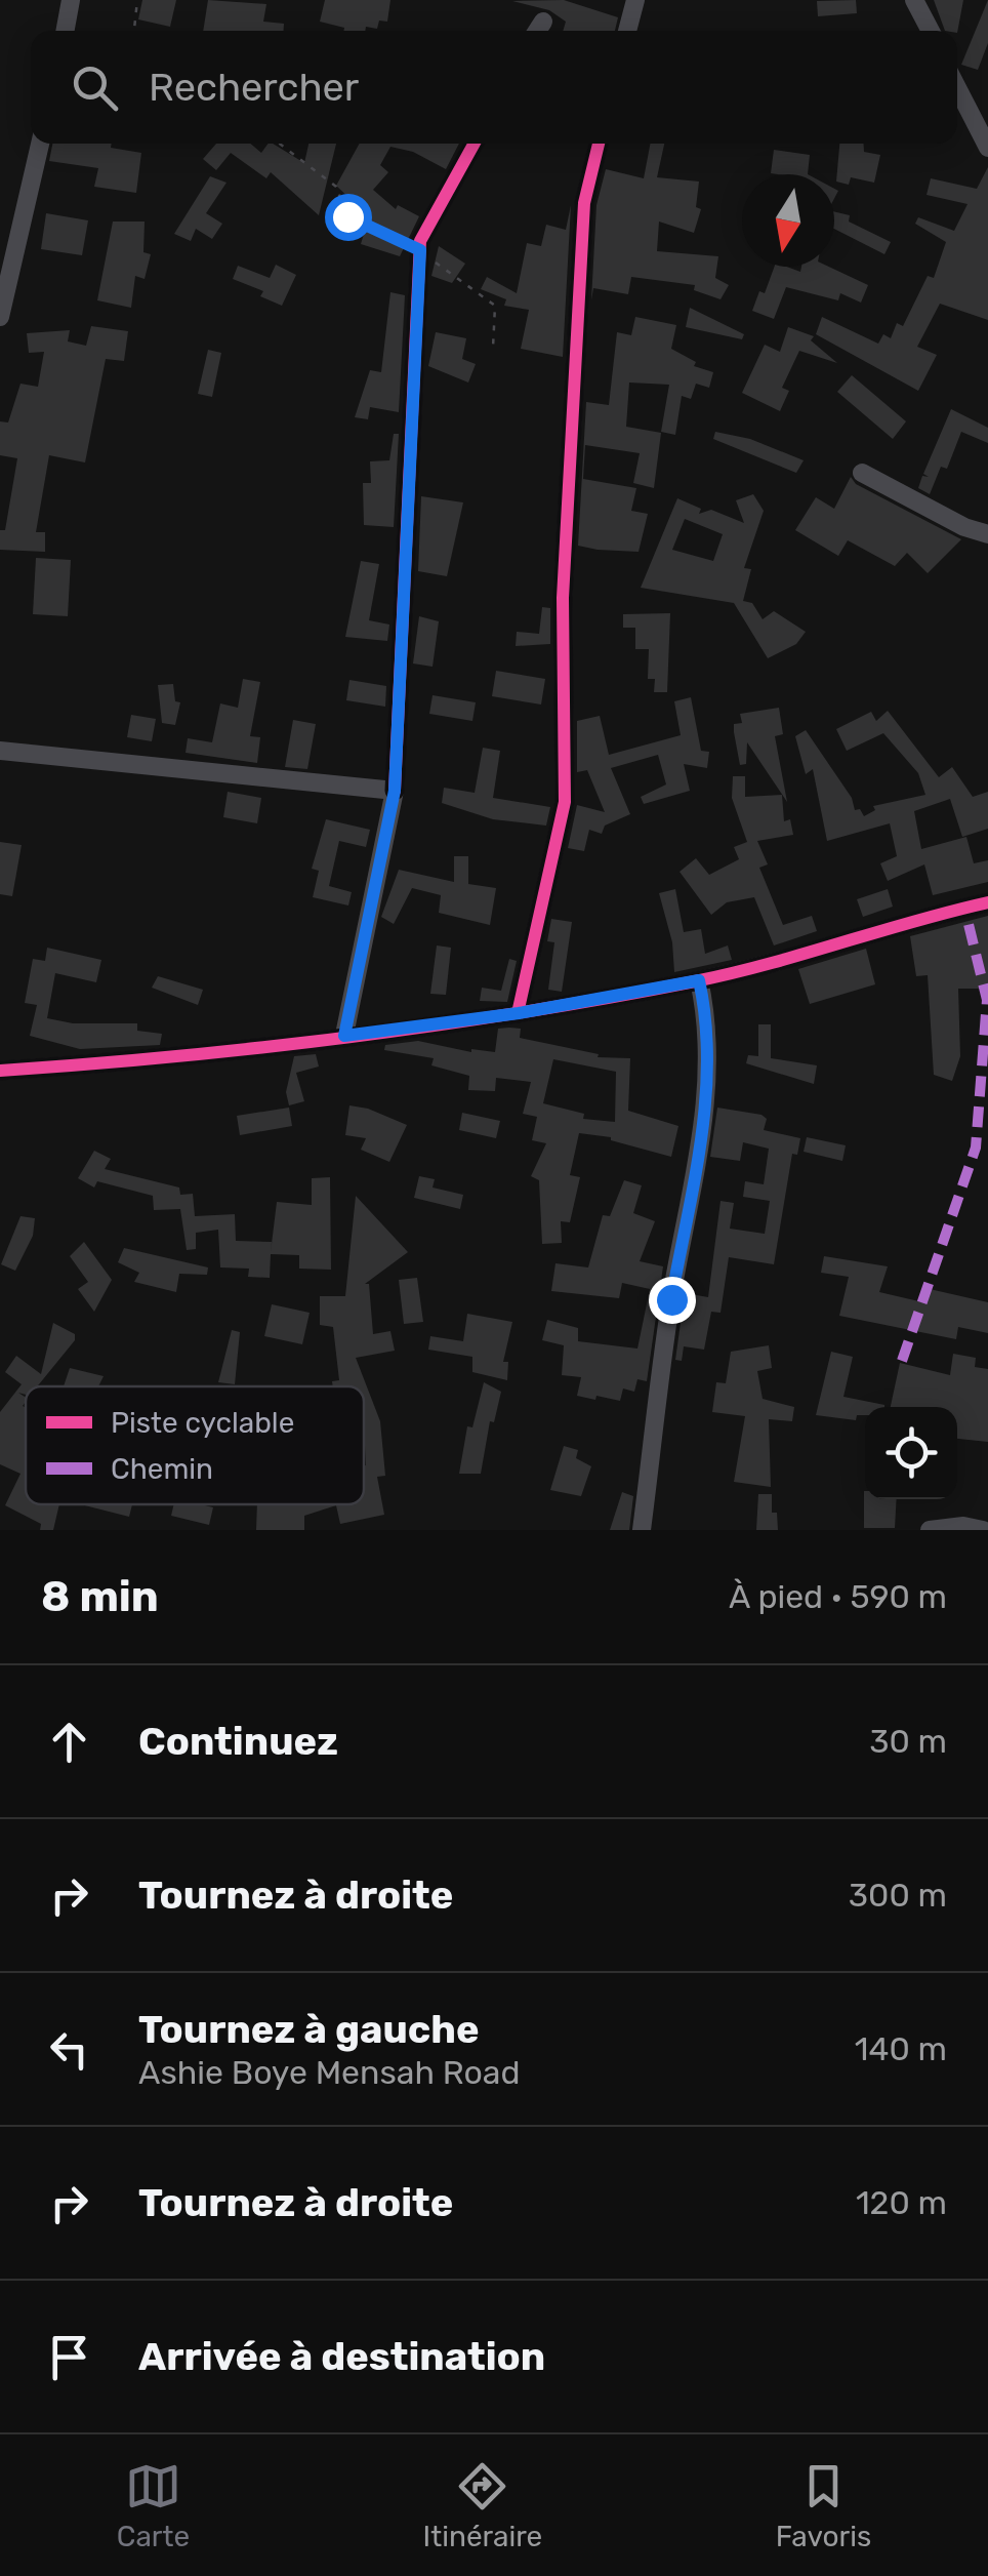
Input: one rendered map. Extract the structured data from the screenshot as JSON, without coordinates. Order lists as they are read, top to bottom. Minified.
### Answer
{"legend":["Piste cyclable","Chemin"],"north":"bottom","page":{"search":"Rechercher","heading":["8 min","À pied · 590 m"],"list":[["Continuez","30 m"],["Tournez à droite","300 m"],["Tournez à gauche","Ashie Boye Mensah Road","140 m"],["Tournez à droite","120 m"],"Arrivée à destination"],"nav":["Carte","Itinéraire","Favoris"]}}
